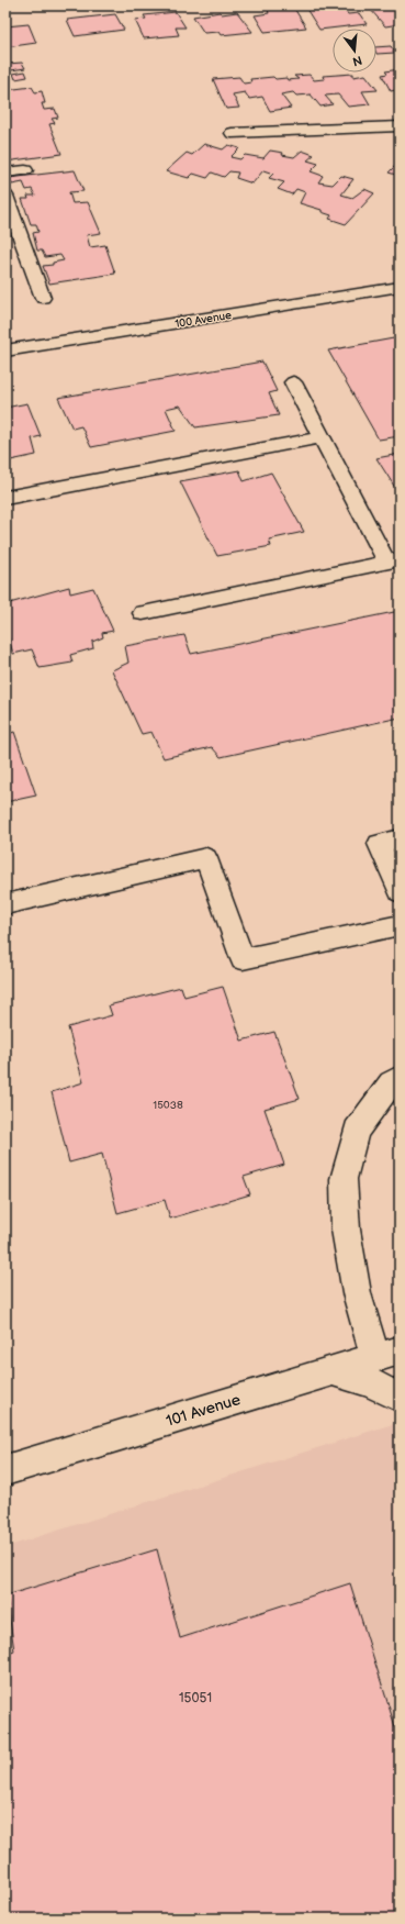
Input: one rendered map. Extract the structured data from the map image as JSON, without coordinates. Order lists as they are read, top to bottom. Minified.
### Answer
{"streets":{"main road":["100 Avenue","101 Avenue"]},"house_numbers":["15038","15051"],"north":"bottom"}
